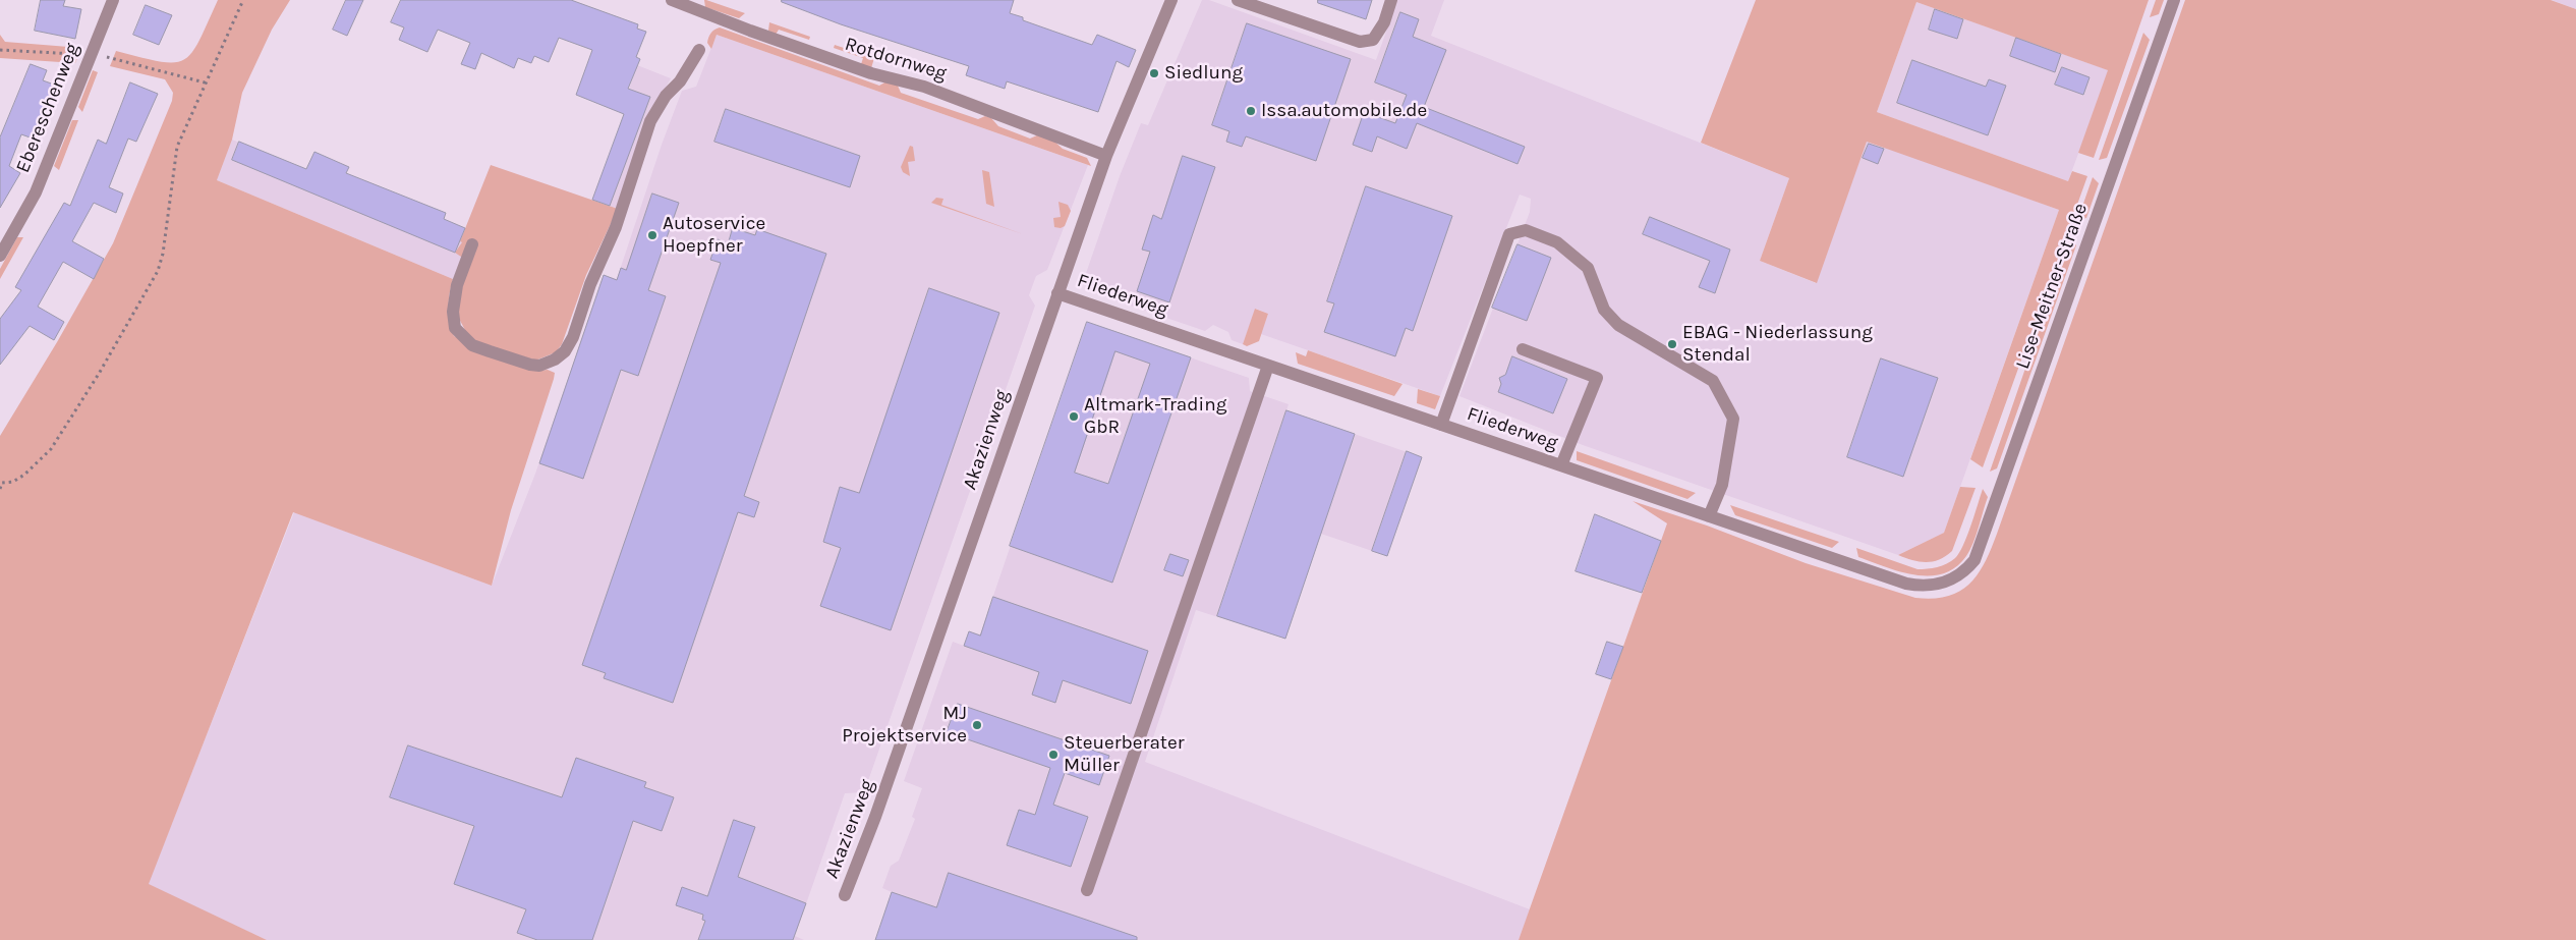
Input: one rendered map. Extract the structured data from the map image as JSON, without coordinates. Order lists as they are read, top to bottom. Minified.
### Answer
{"streets":{"street":["Rotdornweg","Ebereschenweg","Lise-Meitner-Straße","Fliederweg","Akazienweg"]},"crossings":[["Rotdornweg","Akazienweg"],["Lise-Meitner-Straße","Fliederweg"],["Fliederweg","Akazienweg"]],"places":["Siedlung","Issa.automobile.de","Autoservice Hoepfner","EBAG - Niederlassung Stendal","Altmark-Trading GbR","MJ Projektservice","Steuerberater Müller"]}
